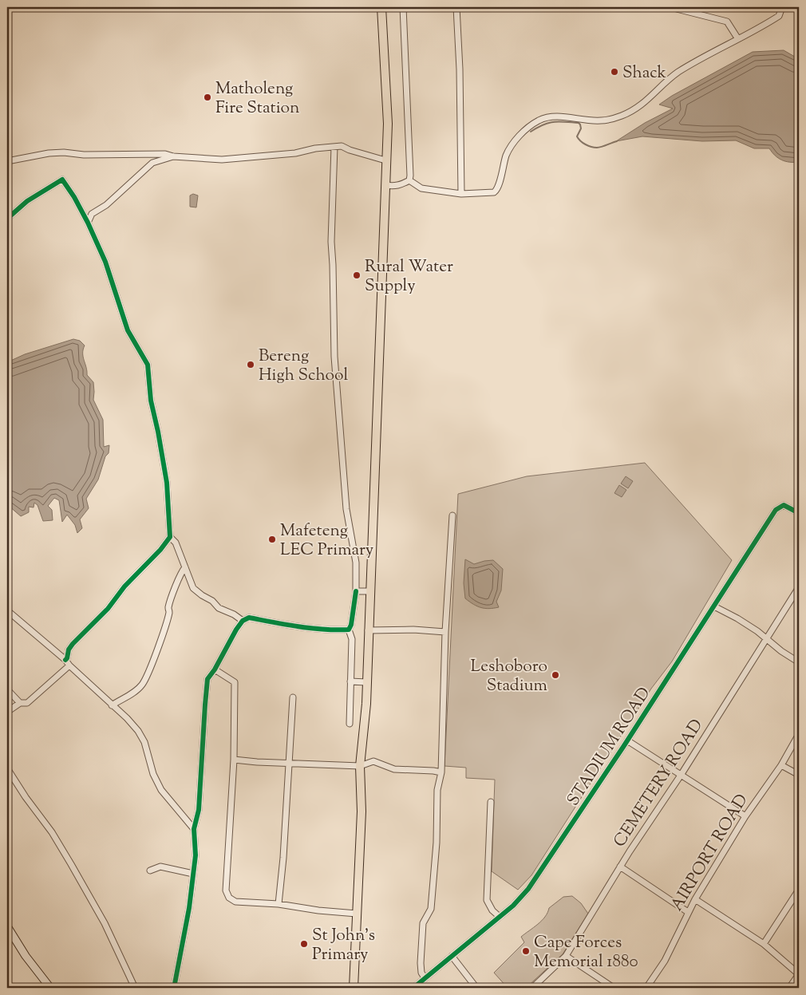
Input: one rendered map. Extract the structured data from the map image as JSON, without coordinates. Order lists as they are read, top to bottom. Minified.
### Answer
{"streets":{"street":["STADIUM ROAD","CEMETERY ROAD","AIRPORT ROAD"]},"places":["Shack","Matholeng Fire Station","Rural Water Supply","Bereng High School","Mafeteng LEC Primary","Leshoboro Stadium","St John's Primary","Cape Forces Memorial 1880"]}
